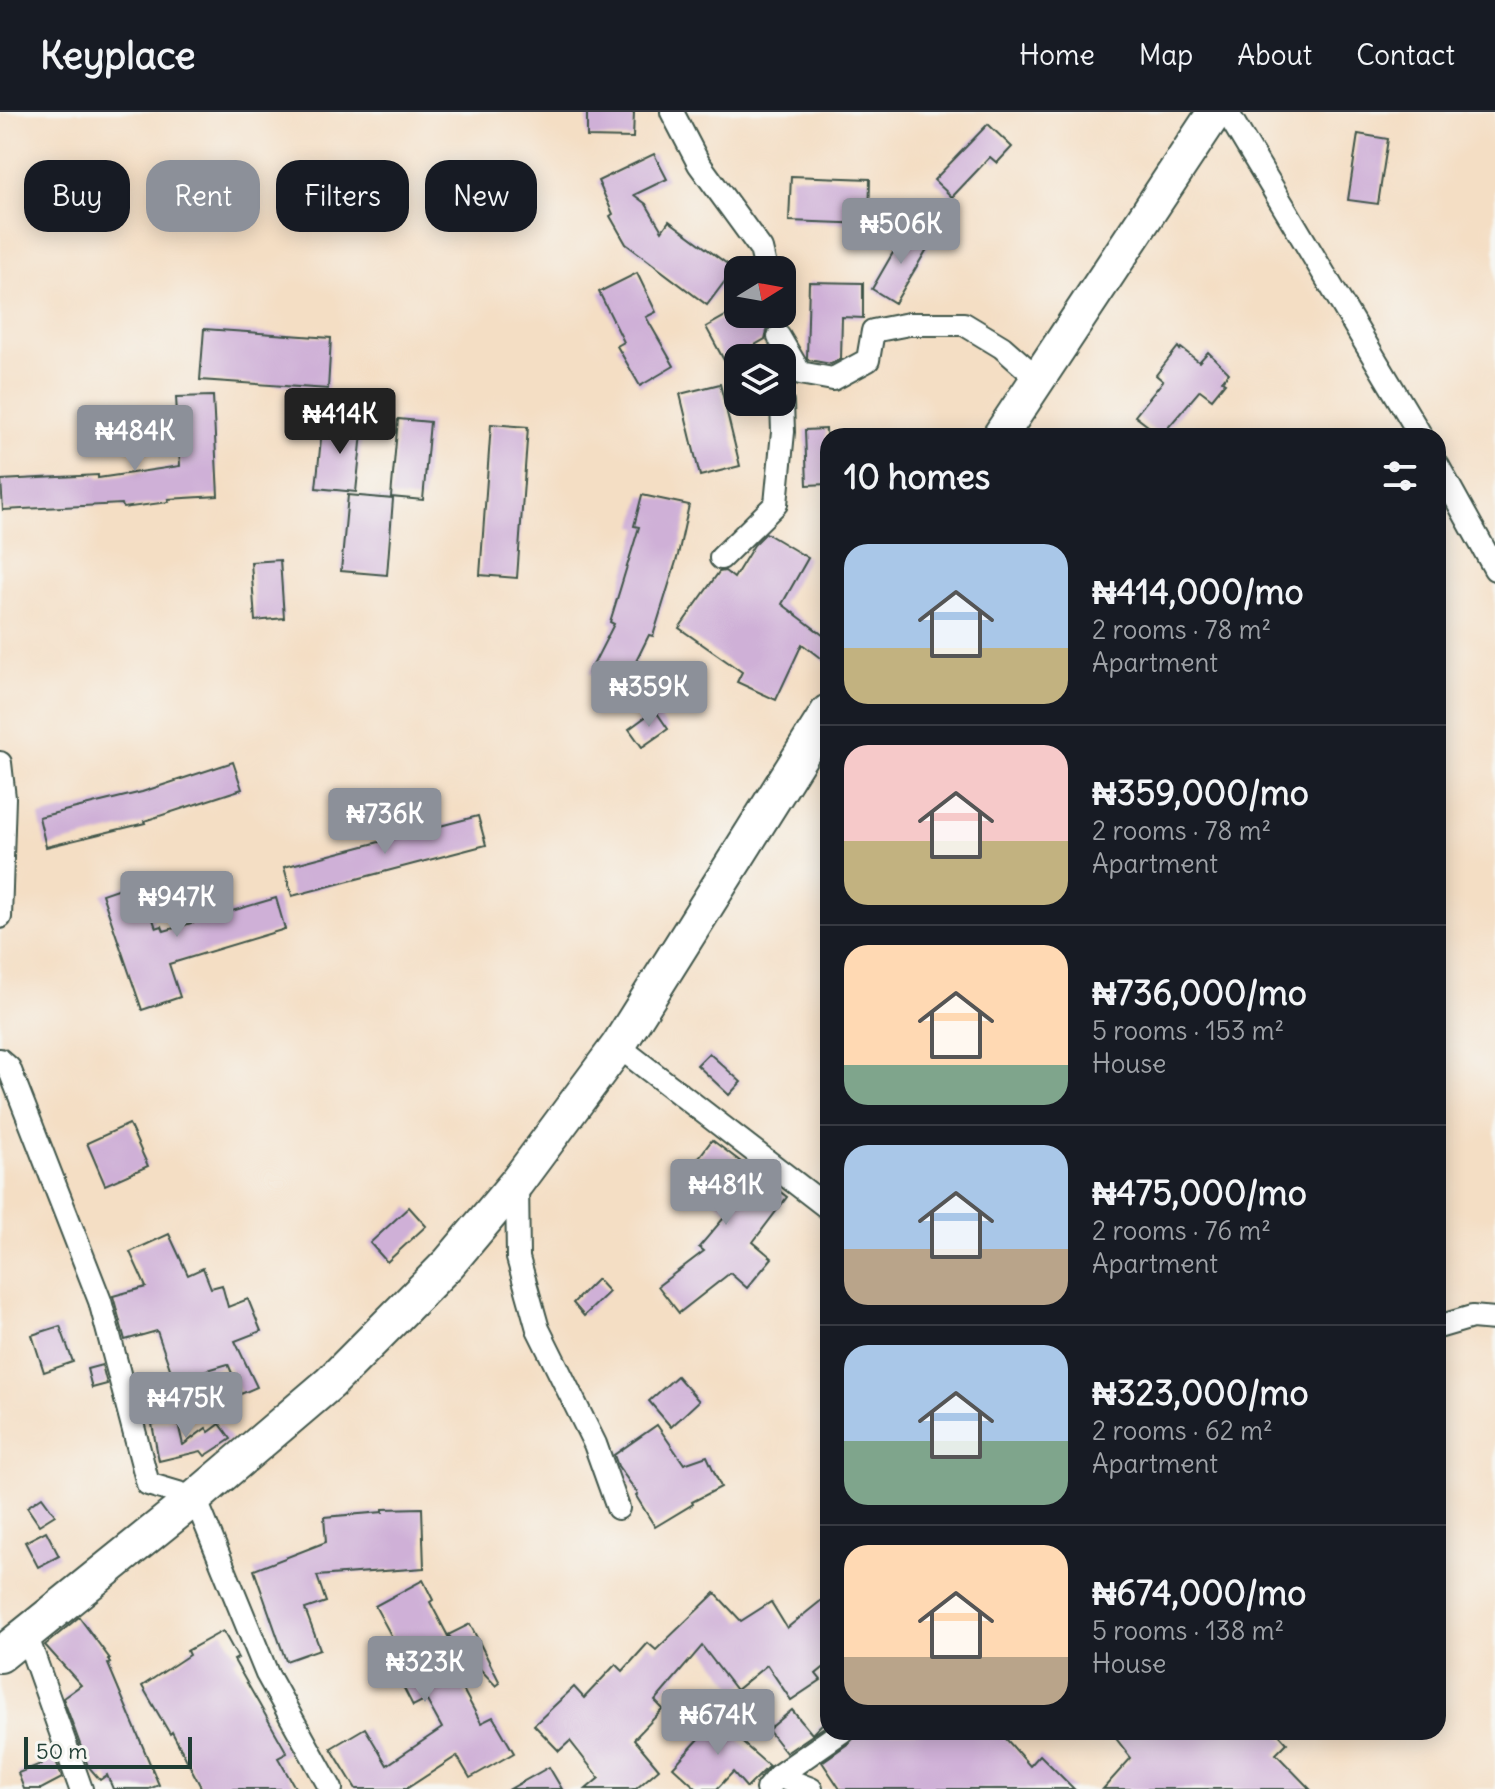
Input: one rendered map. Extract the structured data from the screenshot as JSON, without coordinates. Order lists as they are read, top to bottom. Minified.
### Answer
{"scale_bar":"50 m","north":"right","page":{"header":"Keyplace","nav":["Home","Map","About","Contact"],"chip":["Buy","Rent","Filters","New"],"price":["₦506K","₦414K","₦484K","₦359K","₦736K","₦947K","₦481K","₦475K","₦323K","₦674K"],"heading":"10 homes","list":[{"name":"₦414,000/mo","note":"2 rooms · 78 m² · Apartment"},{"name":"₦359,000/mo","note":"2 rooms · 78 m² · Apartment"},{"name":"₦736,000/mo","note":"5 rooms · 153 m² · House"},{"name":"₦475,000/mo","note":"2 rooms · 76 m² · Apartment"},{"name":"₦323,000/mo","note":"2 rooms · 62 m² · Apartment"},{"name":"₦674,000/mo","note":"5 rooms · 138 m² · House"}],"scale":"50 m"}}
